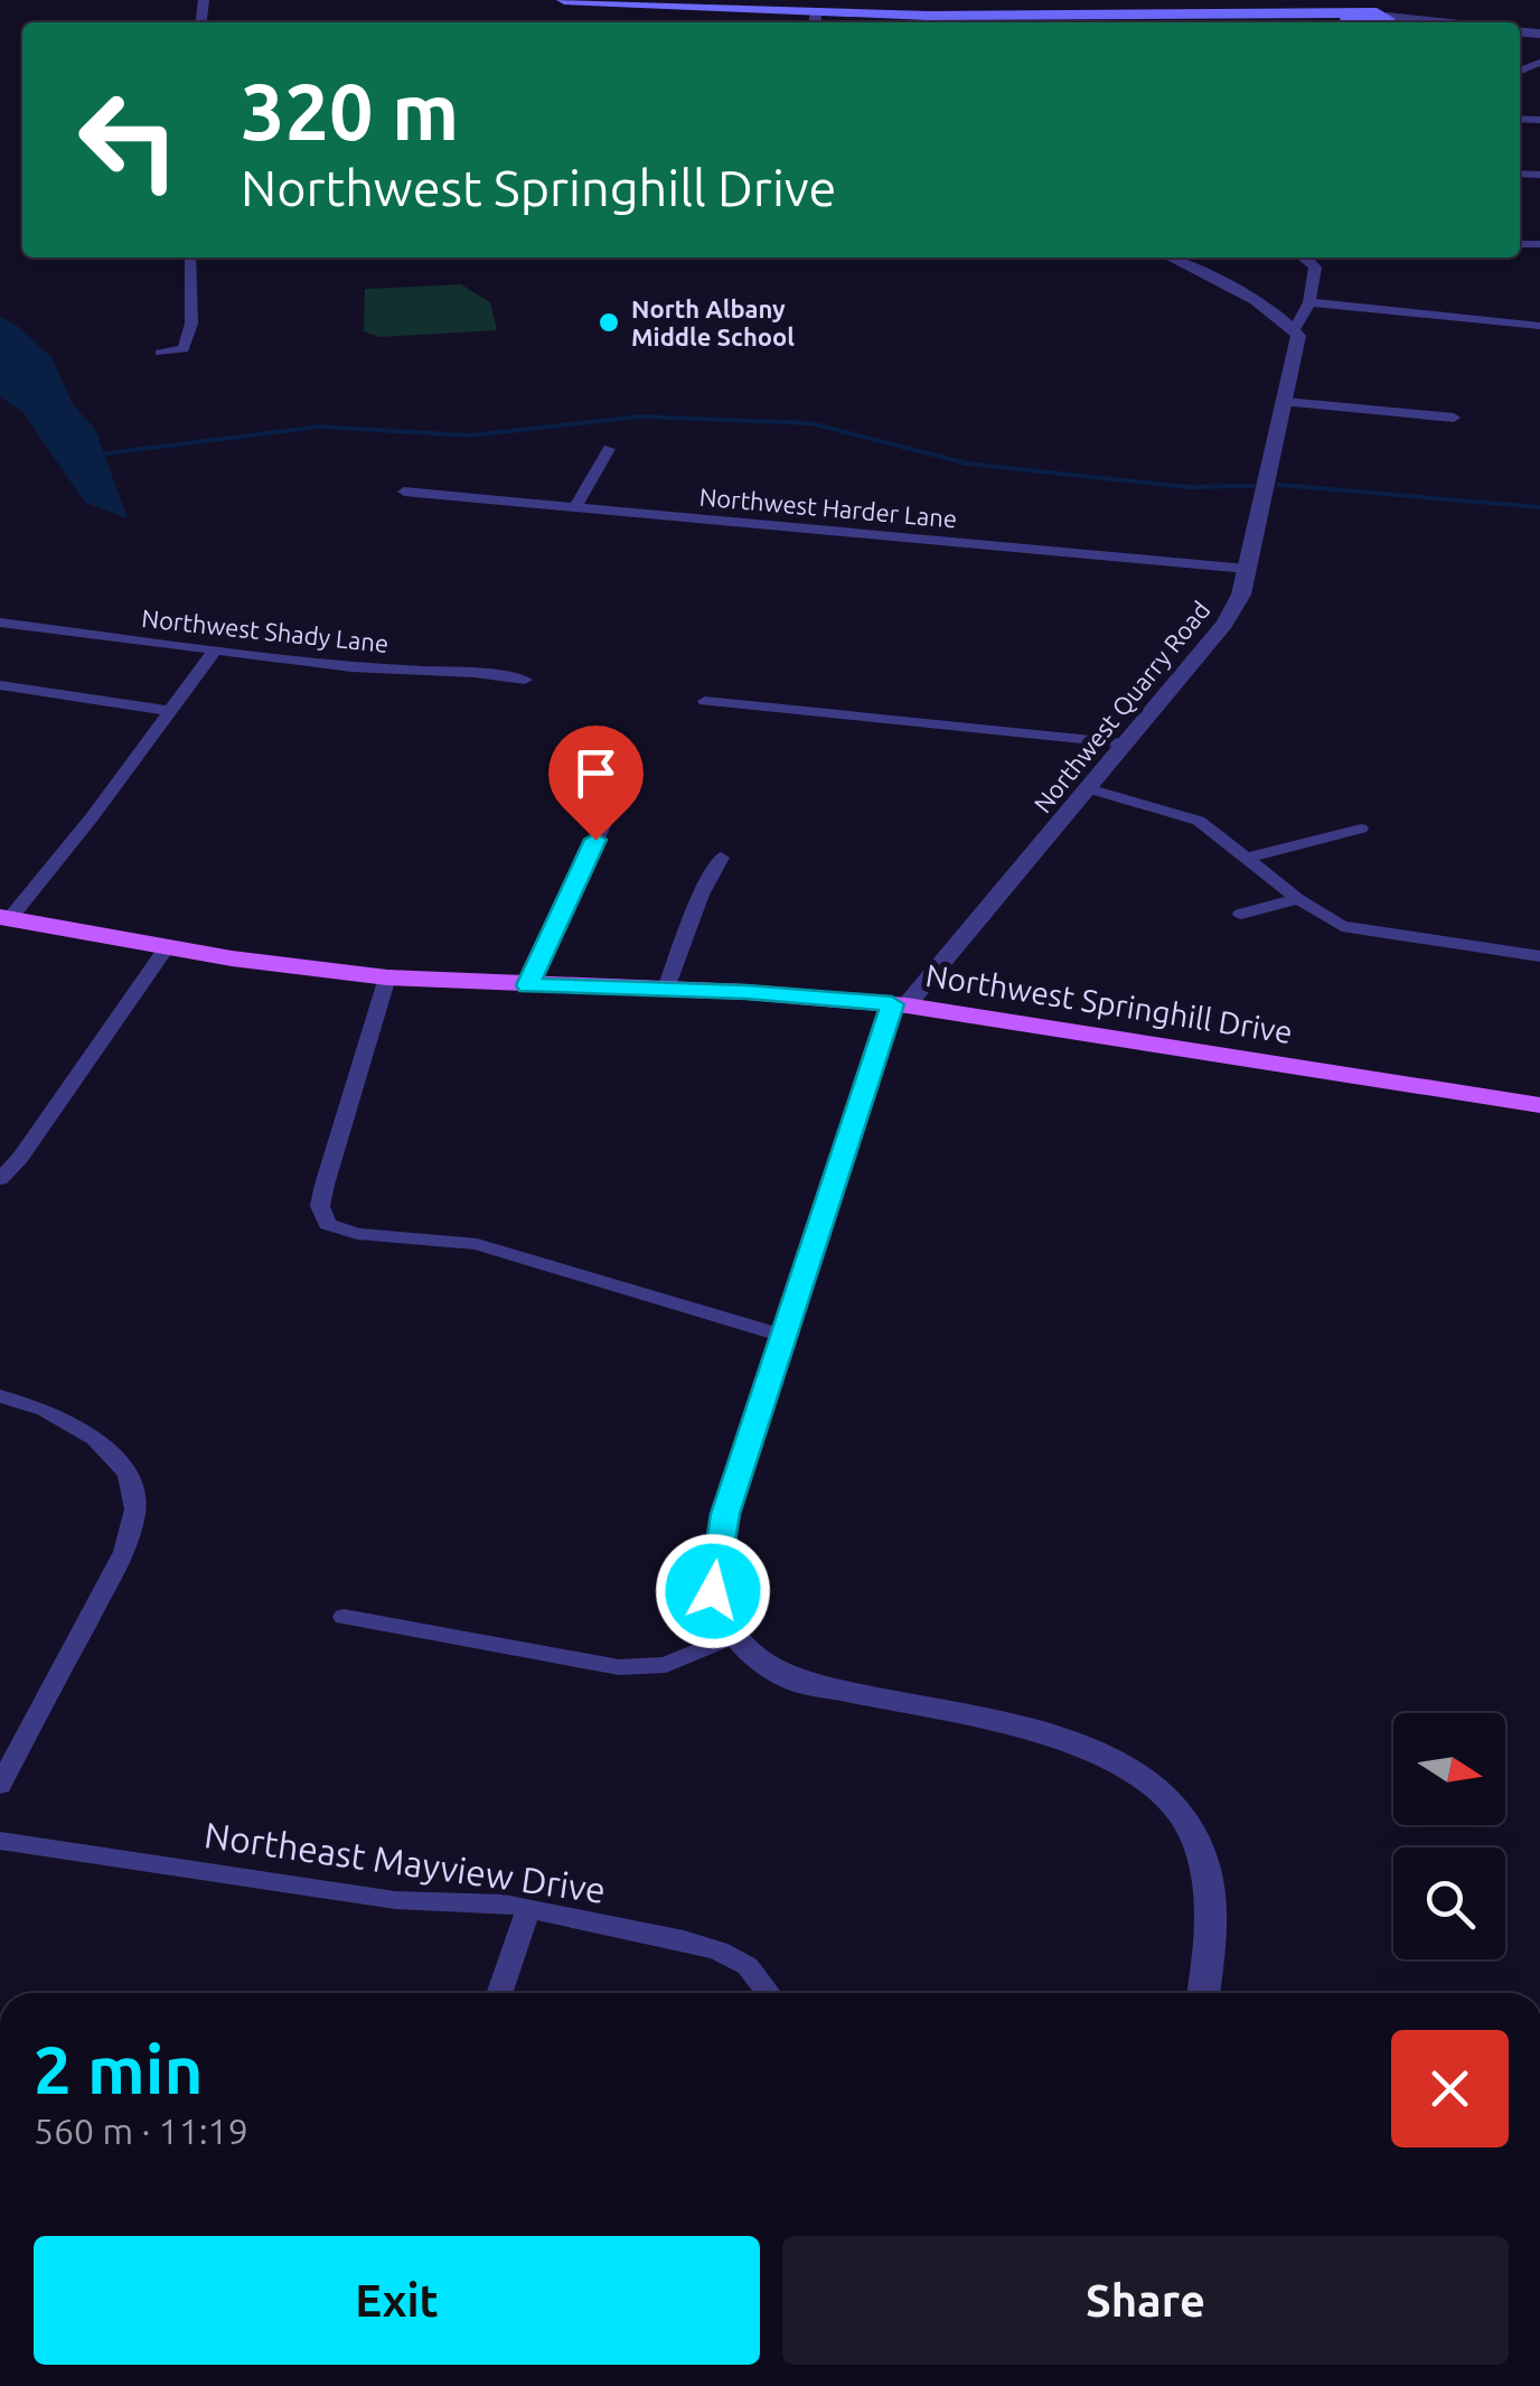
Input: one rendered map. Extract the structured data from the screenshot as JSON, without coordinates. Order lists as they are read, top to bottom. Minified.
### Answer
{"streets":{"main road":["Northwest Springhill Drive"],"street":["Northwest Harder Lane","Northwest Shady Lane","Northwest Quarry Road","Northeast Mayview Drive"]},"crossings":[["Northwest Harder Lane","Northwest Quarry Road"],["Northwest Quarry Road","Northwest Springhill Drive"]],"places":["North Albany Middle School"],"north":"right","page":{"turn":["320 m","Northwest Springhill Drive"],"heading":["2 min","560 m · 11:19"],"buttons":["Exit","Share"]}}
